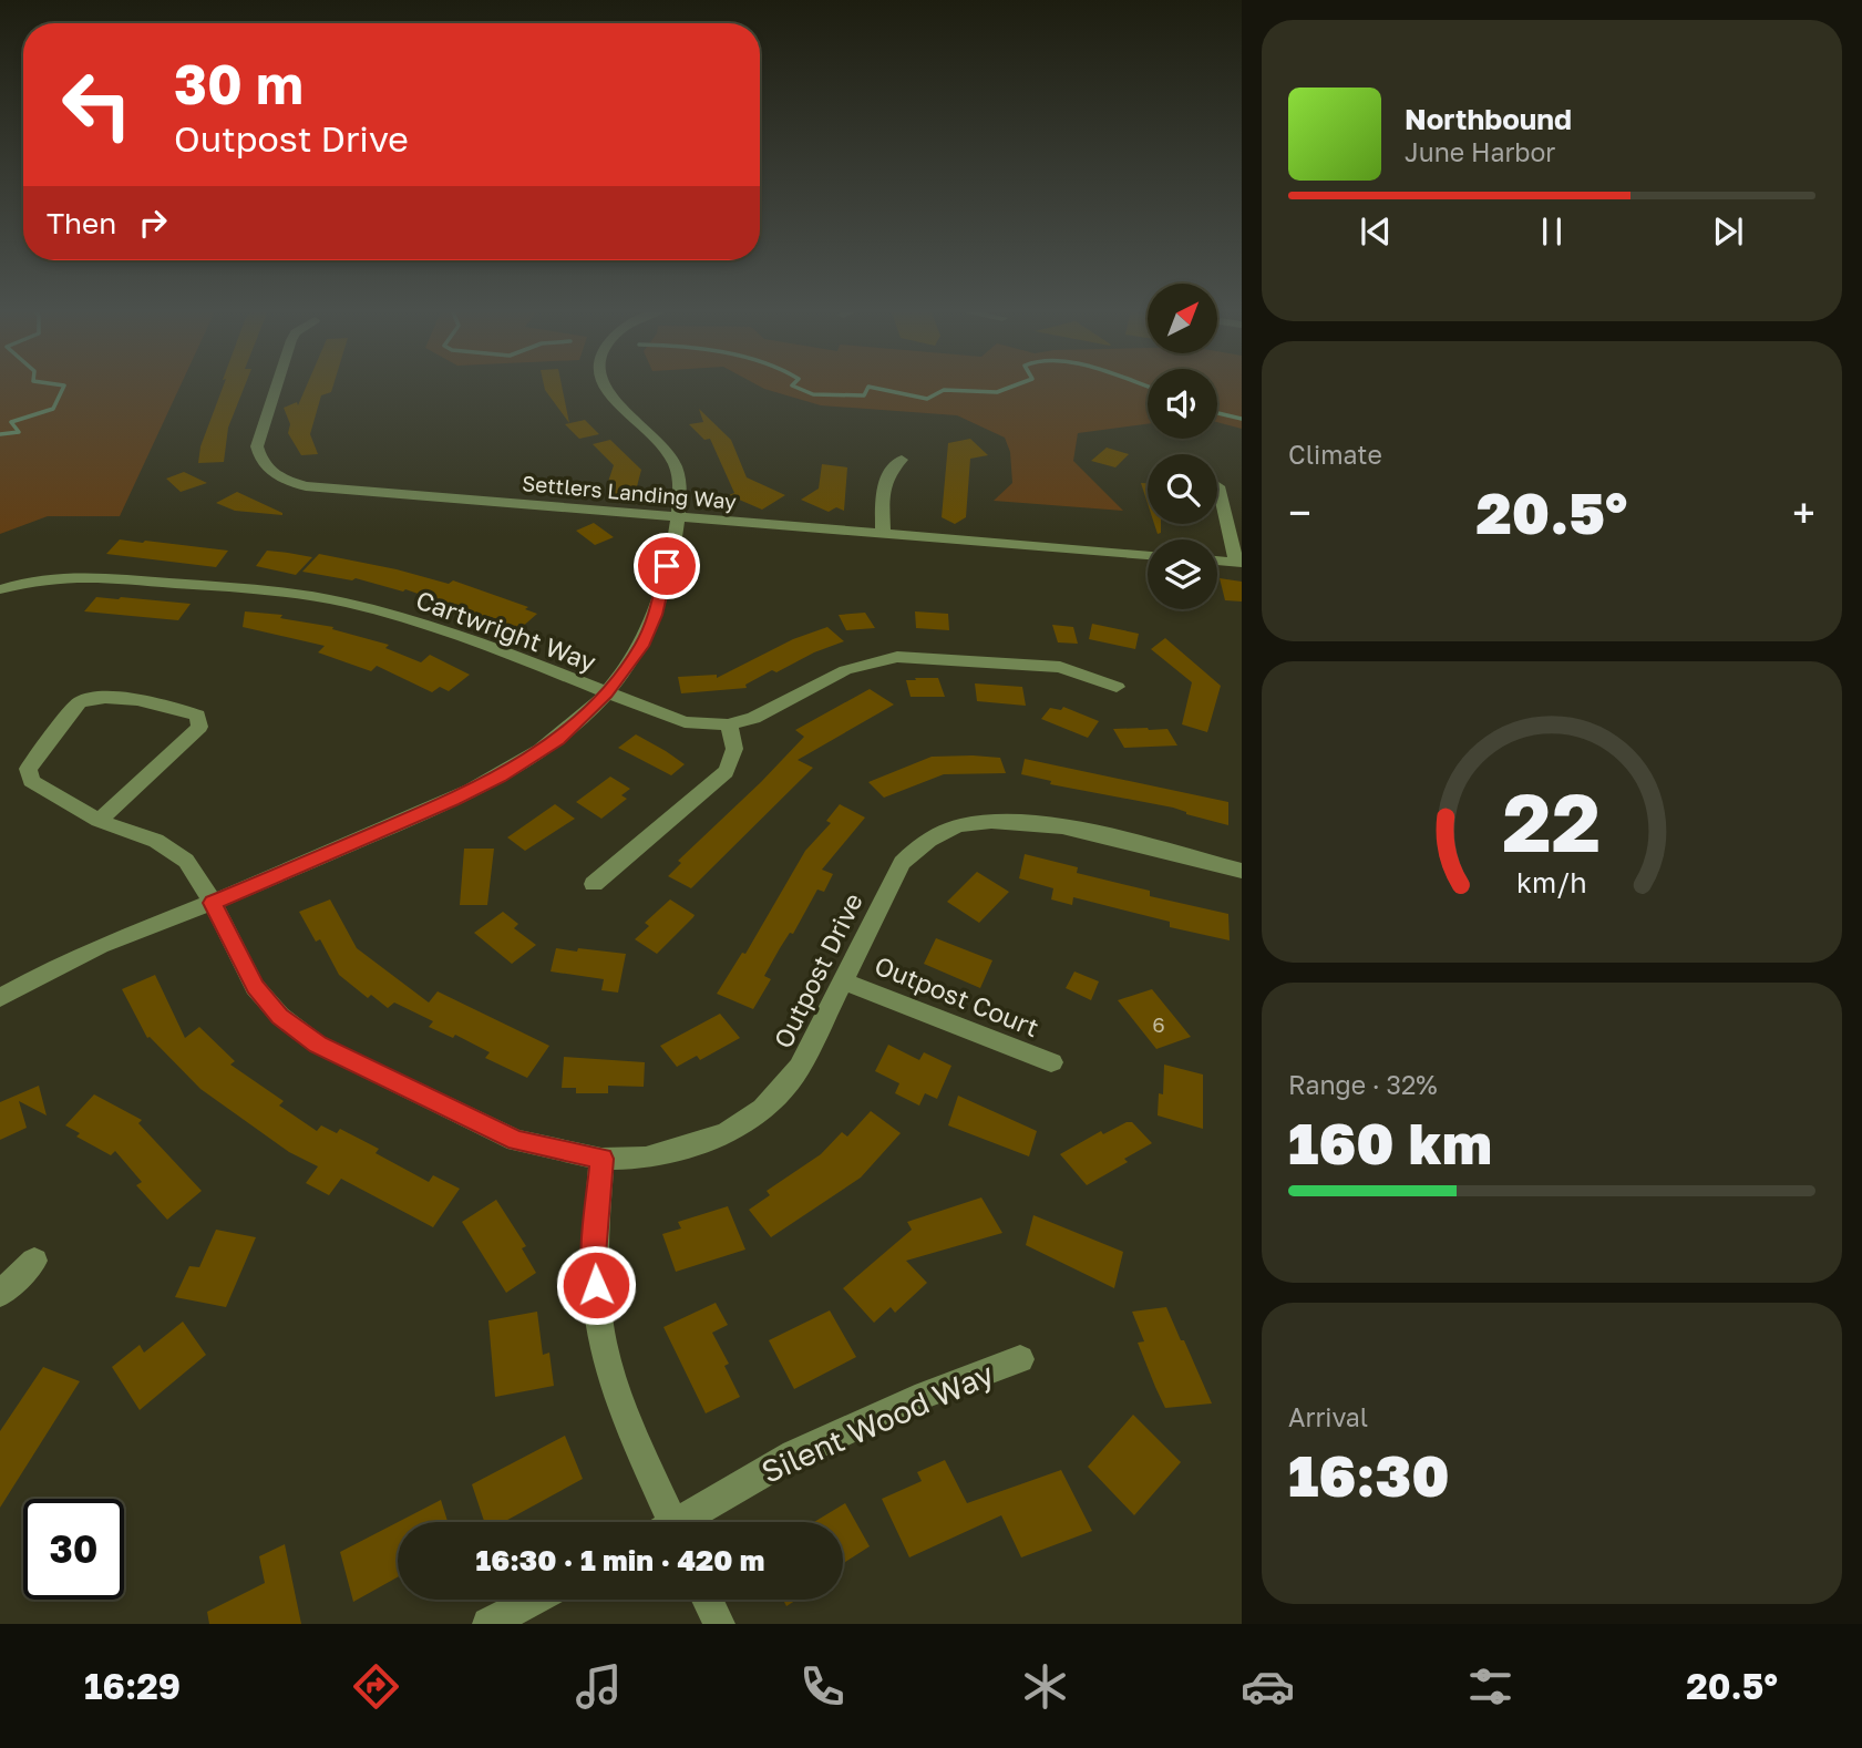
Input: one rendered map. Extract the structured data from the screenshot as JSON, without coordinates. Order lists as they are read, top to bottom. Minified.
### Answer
{"streets":{"street":["Settlers Landing Way","Cartwright Way","Outpost Drive","Outpost Court","Silent Wood Way"]},"crossings":[["Outpost Drive","Outpost Court"]],"house_numbers":["6"],"north":"top right","page":{"turn":["30 m","Outpost Drive"],"song":["Northbound","June Harbor"],"then":"Then","tile":["Climate",["Range · 32%","160 km"],["Arrival","16:30"]],"heat":["−","20.5°","+"],"limit":"30","trip":"16:30 · 1 min · 420 m","tabs":["16:29","20.5°"],"gauge":["22","km/h"]}}
